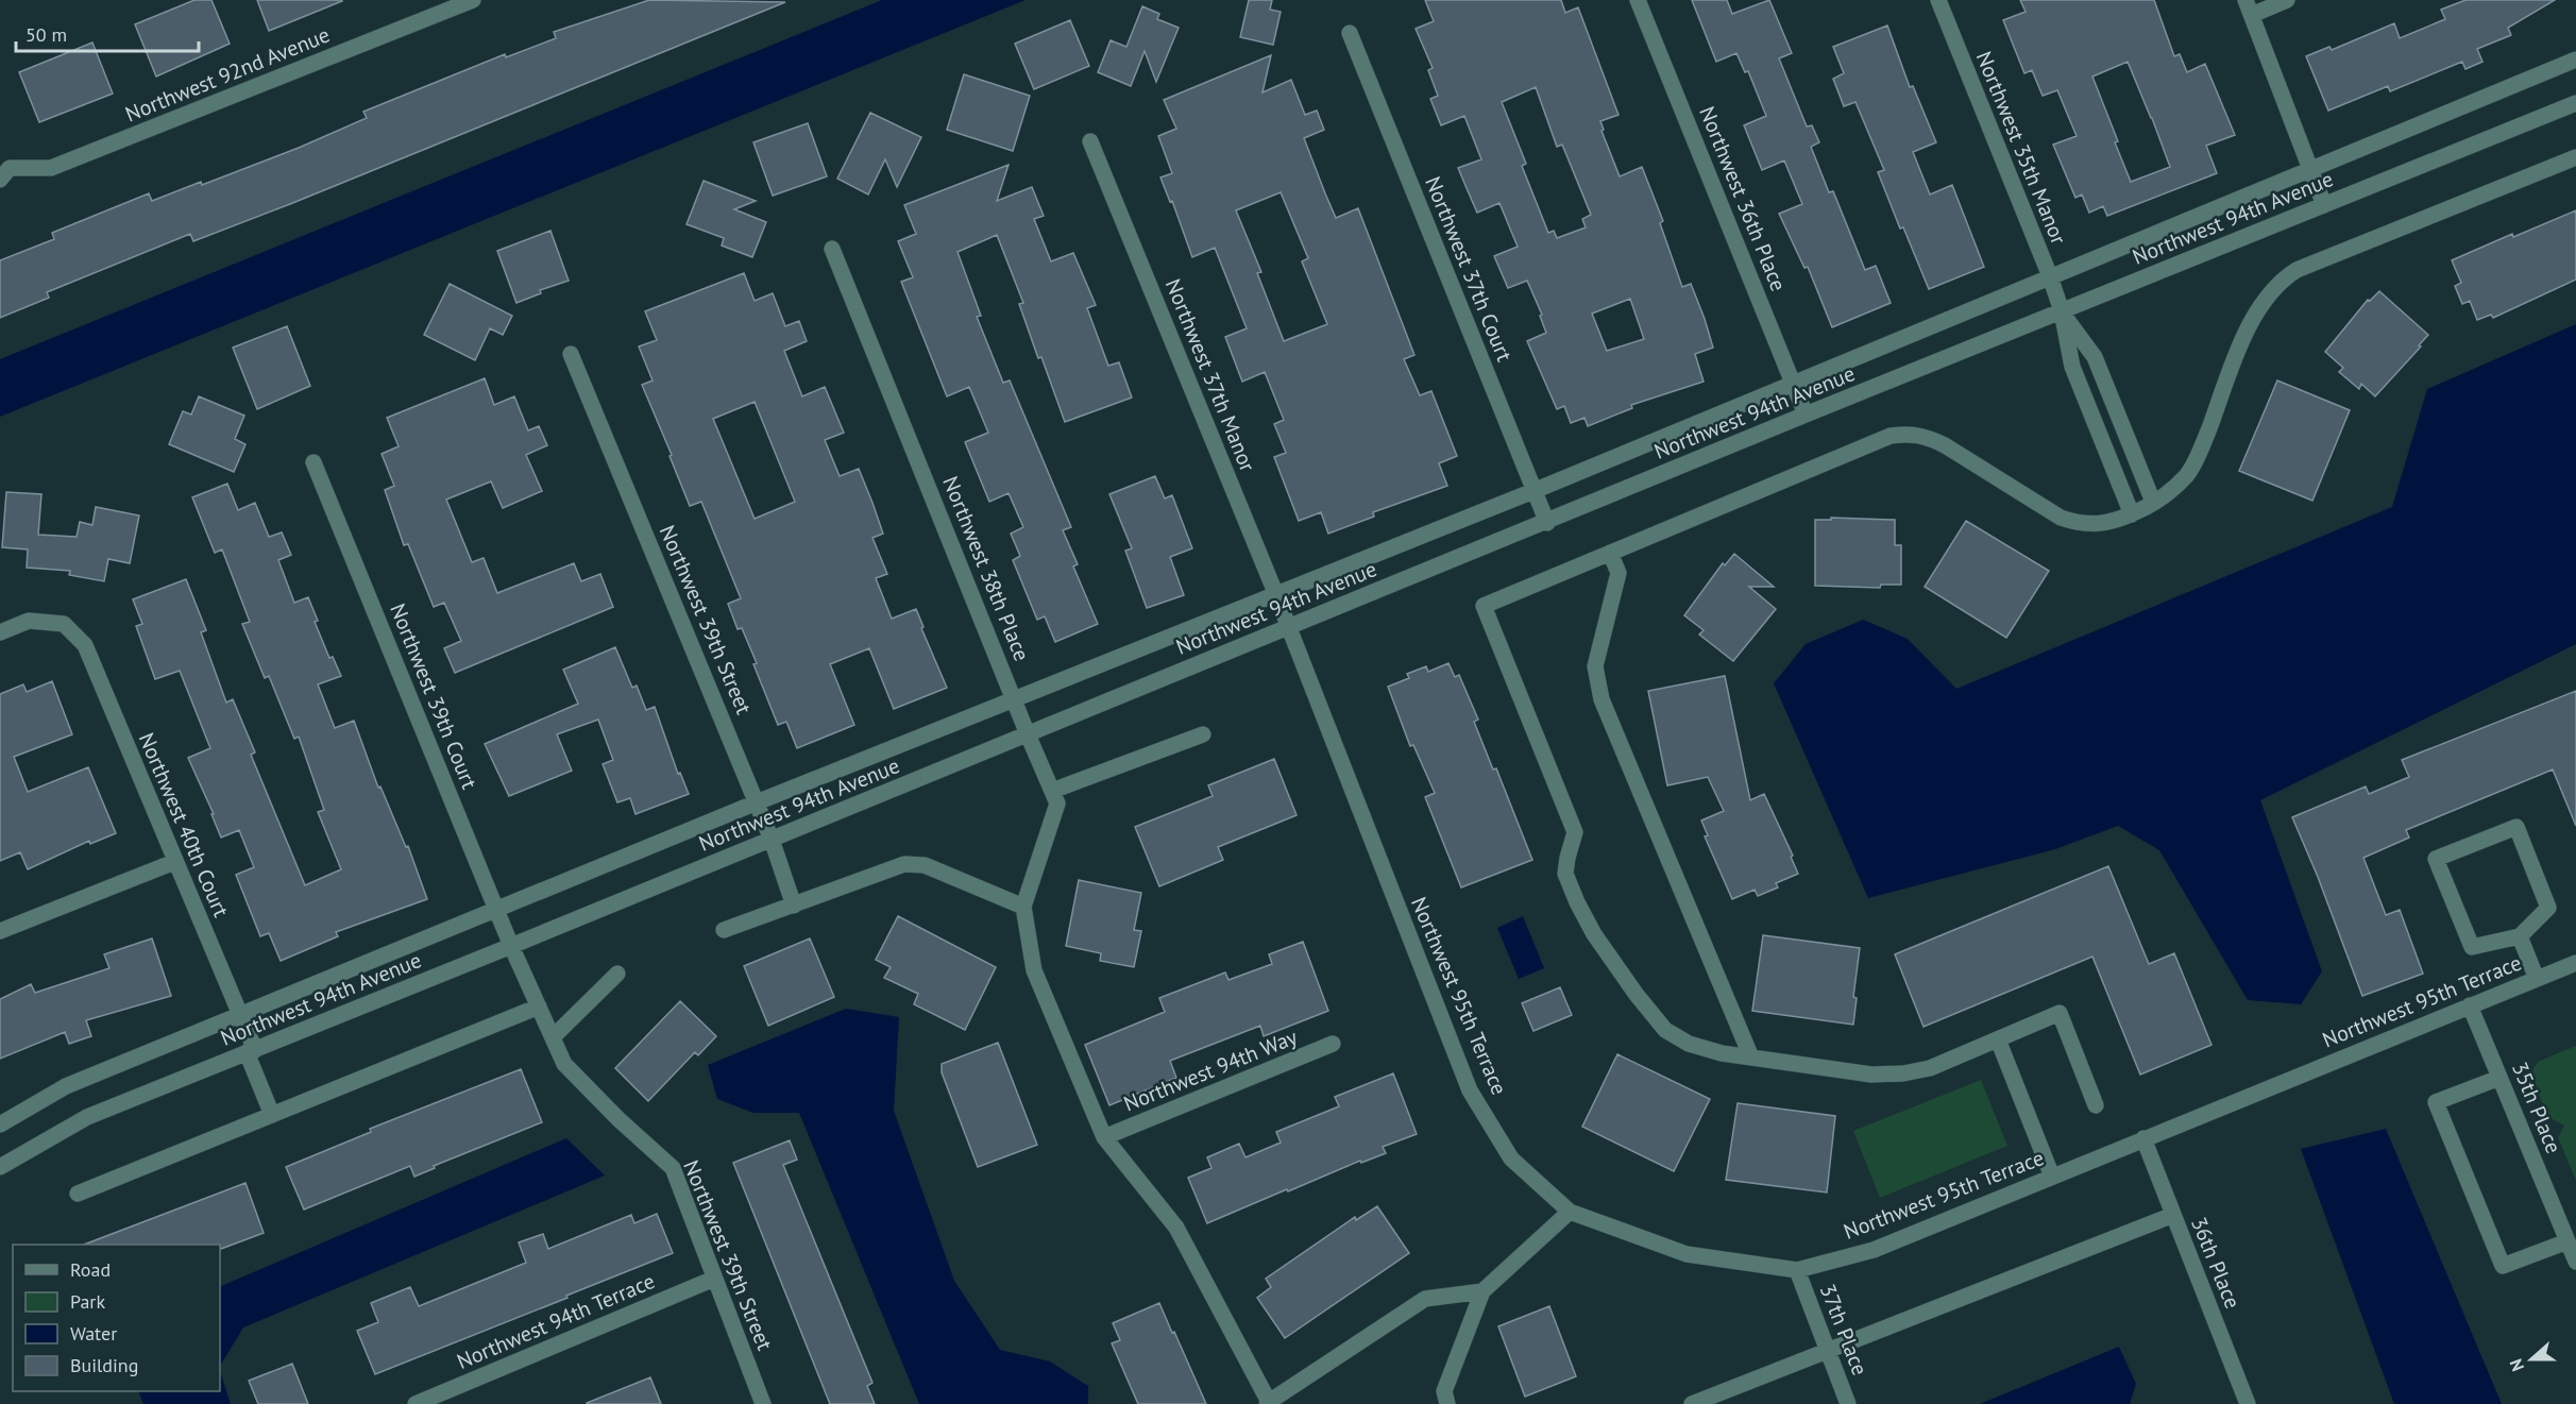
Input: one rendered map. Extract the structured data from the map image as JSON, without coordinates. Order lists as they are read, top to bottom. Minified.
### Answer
{"streets":{"street":["Northwest 92nd Avenue","Northwest 35th Manor","Northwest 36th Place","Northwest 94th Avenue","Northwest 37th Court","Northwest 37th Manor","Northwest 38th Place","Northwest 39th Street","Northwest 39th Court","Northwest 40th Court","Northwest 95th Terrace","Northwest 94th Way","35th Place","36th Place","Northwest 94th Terrace","37th Place"]},"crossings":[["Northwest 35th Manor","Northwest 94th Avenue"],["Northwest 36th Place","Northwest 94th Avenue"],["Northwest 94th Avenue","Northwest 37th Court"],["Northwest 94th Avenue","Northwest 37th Manor"],["Northwest 94th Avenue","Northwest 38th Place"],["Northwest 94th Avenue","Northwest 39th Street"],["Northwest 94th Avenue","Northwest 39th Court"],["Northwest 94th Avenue","Northwest 40th Court"],["Northwest 94th Avenue","Northwest 95th Terrace"],["Northwest 37th Manor","Northwest 95th Terrace"],["Northwest 38th Place","Northwest 94th Way"],["Northwest 39th Street","Northwest 39th Court"],["Northwest 39th Street","Northwest 94th Terrace"],["Northwest 95th Terrace","35th Place"],["Northwest 95th Terrace","36th Place"],["Northwest 95th Terrace","37th Place"]],"legend":["Road","Park","Water","Building"],"scale_bar":"50 m","north":"left"}
